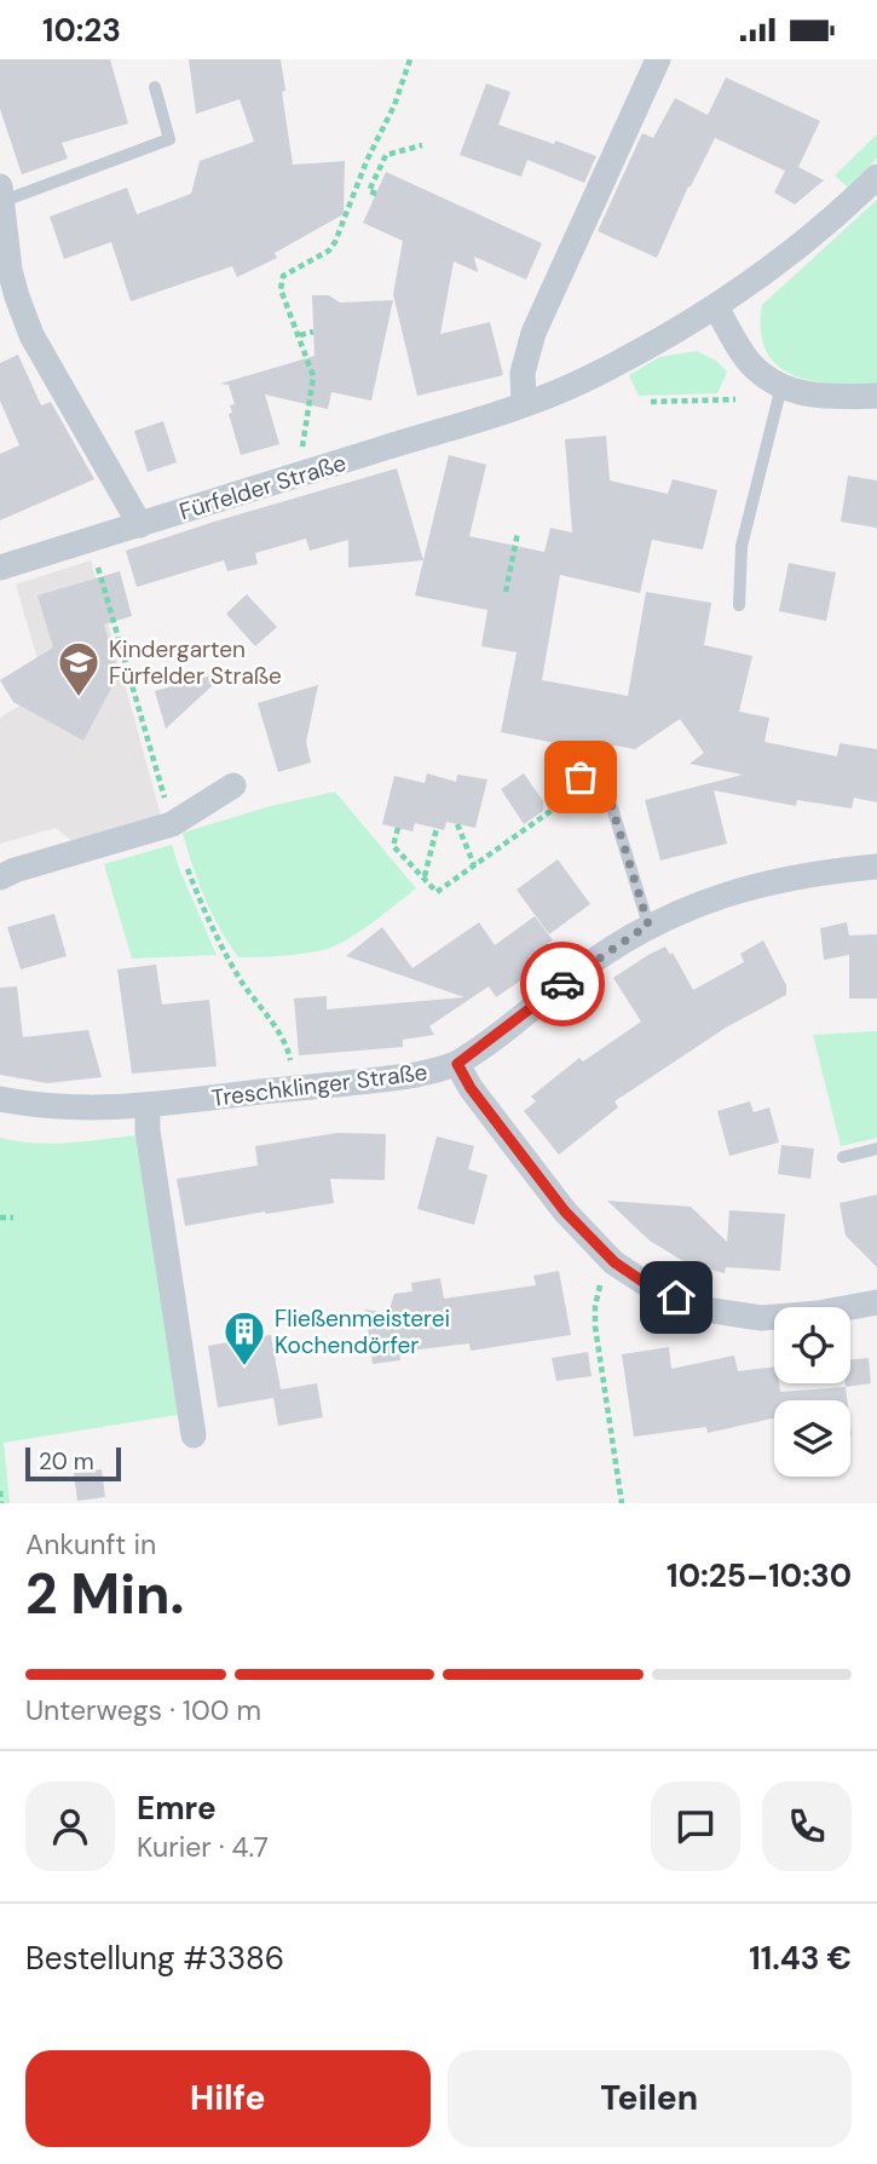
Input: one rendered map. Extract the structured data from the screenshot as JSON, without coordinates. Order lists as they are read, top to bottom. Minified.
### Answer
{"streets":{"street":["Fürfelder Straße","Treschklinger Straße"]},"places":{"school or university":["Kindergarten Fürfelder Straße"],"building":["Fließenmeisterei Kochendörfer"]},"scale_bar":"20 m","page":{"status":"10:23","scale":"20 m","heading":["2 Min.","Ankunft in","10:25–10:30"],"panel":["Emre","Kurier · 4.7","Bestellung #3386","11.43 €"],"bar":"Unterwegs · 100 m","buttons":["Hilfe","Teilen"]}}
